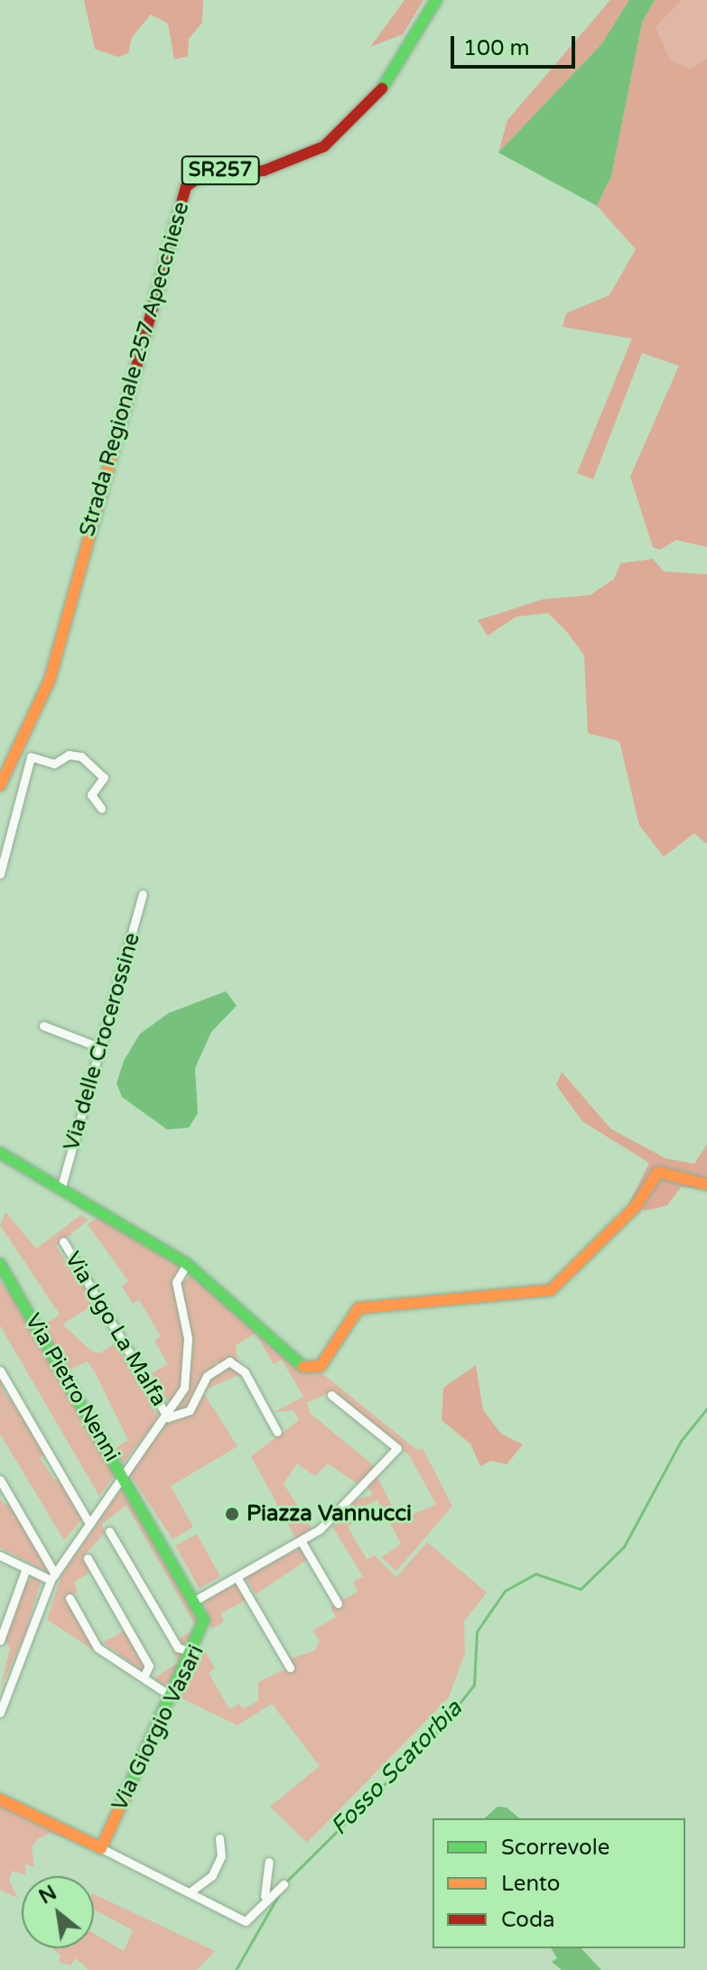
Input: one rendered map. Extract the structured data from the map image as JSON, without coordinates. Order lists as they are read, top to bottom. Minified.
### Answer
{"streets":{"street":["SR257","Strada Regionale 257 Apecchiese","Via delle Crocerossine","Via Ugo La Malfa","Via Pietro Nenni","Via Giorgio Vasari"]},"crossings":[["Via Pietro Nenni","Via Giorgio Vasari"]],"water":["Fosso Scatorbia"],"places":["Piazza Vannucci"],"legend":["Scorrevole","Lento","Coda"],"scale_bar":"100 m","north":"top left"}
